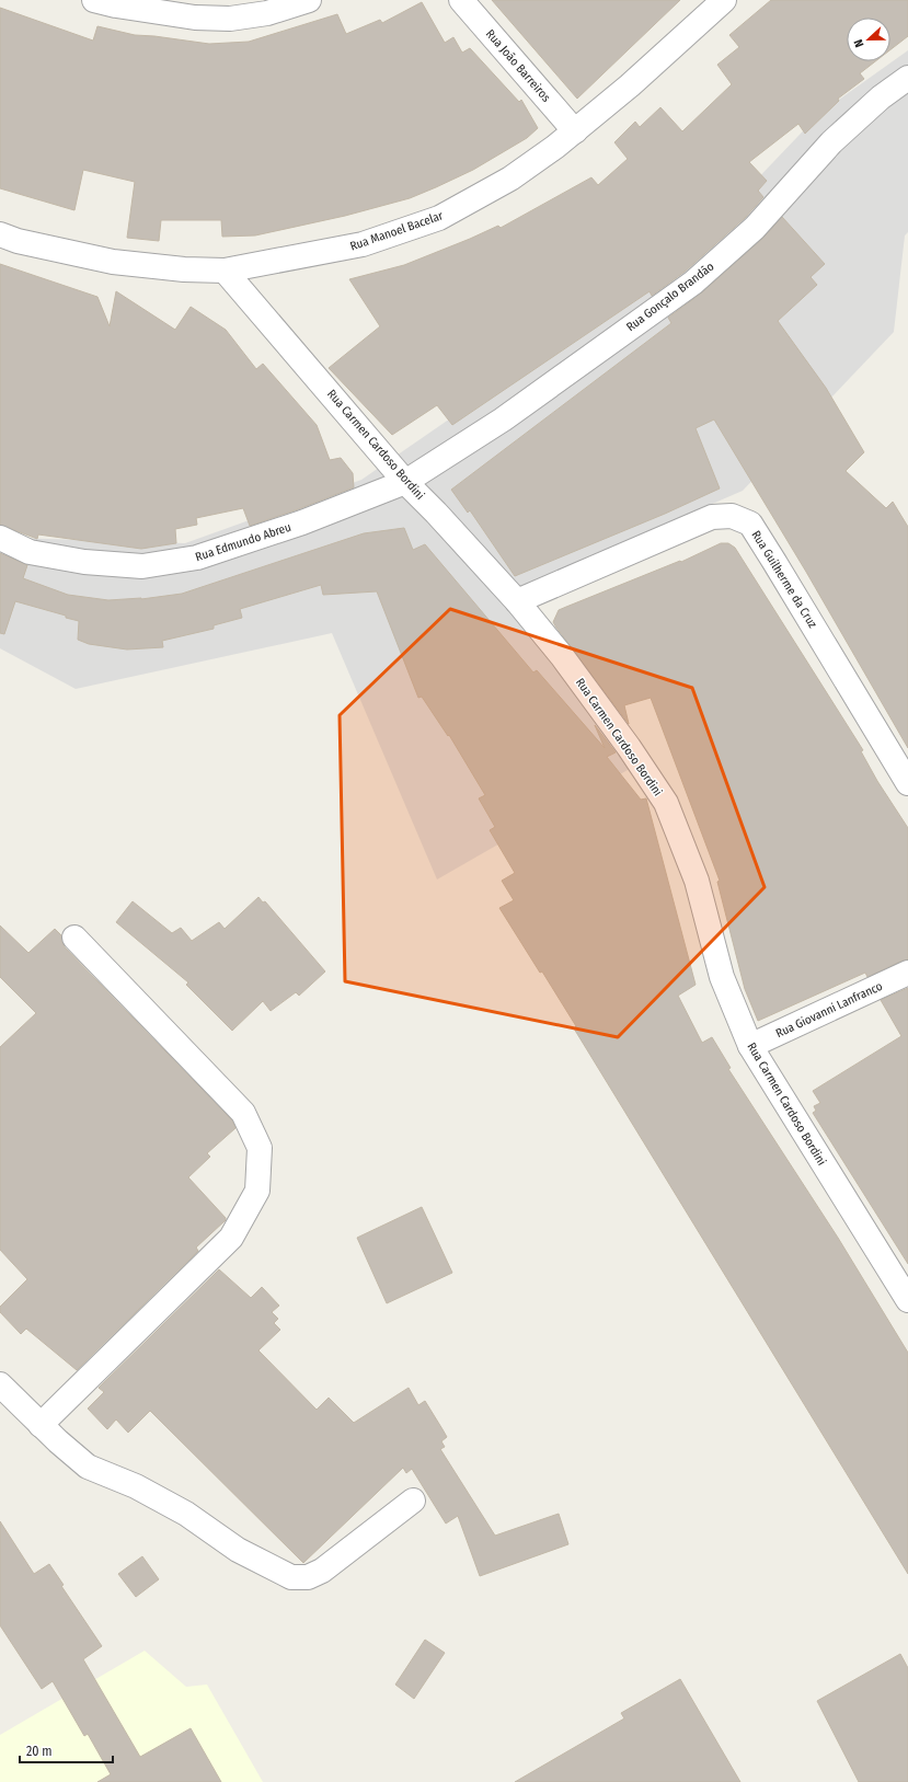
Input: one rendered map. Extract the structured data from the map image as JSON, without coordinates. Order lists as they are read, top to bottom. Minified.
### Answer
{"streets":{"street":["Rua João Barreiros","Rua Manoel Bacelar","Rua Gonçalo Brandão","Rua Carmen Cardoso Bordini","Rua Edmundo Abreu","Rua Guilherme da Cruz","Rua Giovanni Lanfranco"]},"crossings":[["Rua João Barreiros","Rua Manoel Bacelar"],["Rua Manoel Bacelar","Rua Carmen Cardoso Bordini"],["Rua Gonçalo Brandão","Rua Carmen Cardoso Bordini"],["Rua Gonçalo Brandão","Rua Edmundo Abreu"],["Rua Carmen Cardoso Bordini","Rua Edmundo Abreu"],["Rua Carmen Cardoso Bordini","Rua Guilherme da Cruz"],["Rua Carmen Cardoso Bordini","Rua Giovanni Lanfranco"]],"scale_bar":"20 m","north":"left"}
